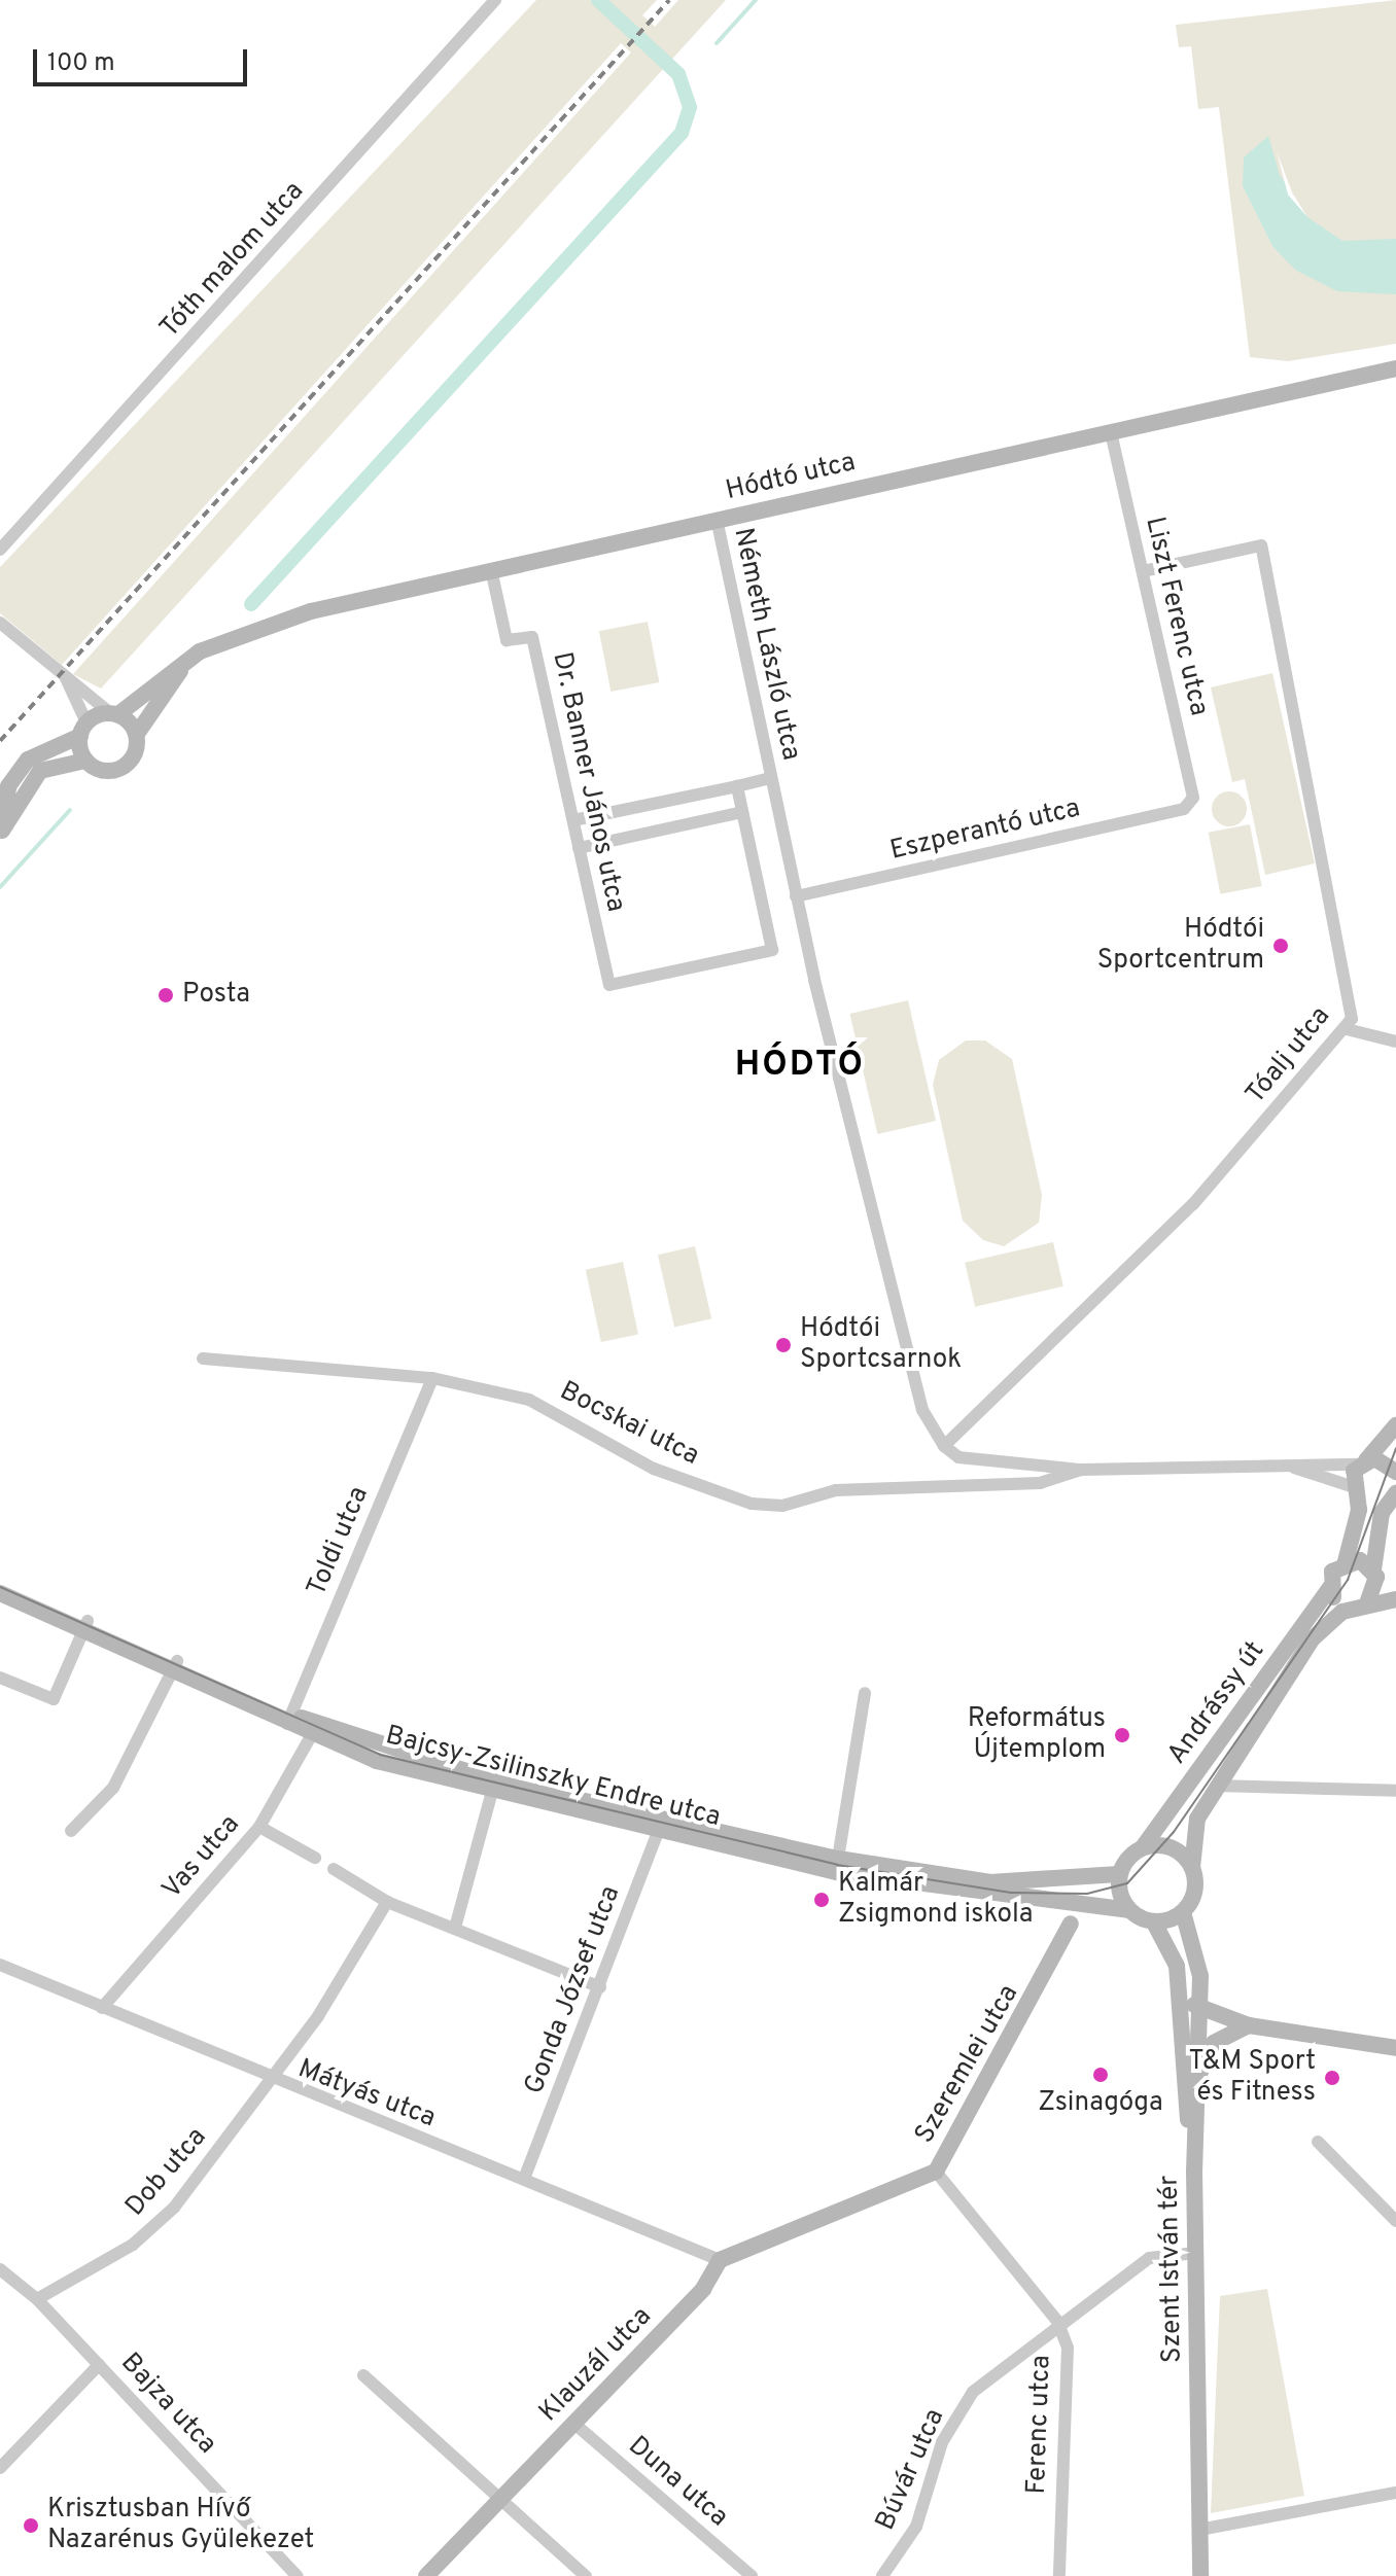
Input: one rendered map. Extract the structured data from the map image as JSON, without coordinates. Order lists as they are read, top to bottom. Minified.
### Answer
{"streets":{"street":["Tóth malom utca","Hódtó utca","Liszt Ferenc utca","Németh László utca","Dr. Banner János utca","Eszperantó utca","Tóalj utca","Bocskai utca","Toldi utca","Andrássy út","Bajcsy-Zsilinszky Endre utca","Vas utca","Gonda József utca","Szeremlei utca","Mátyás utca","Dob utca","Szent István tér","Klauzál utca","Bajza utca","Ferenc utca","Búvár utca","Duna utca"]},"crossings":[["Hódtó utca","Liszt Ferenc utca"],["Hódtó utca","Németh László utca"],["Hódtó utca","Dr. Banner János utca"],["Liszt Ferenc utca","Eszperantó utca"],["Liszt Ferenc utca","Tóalj utca"],["Németh László utca","Dr. Banner János utca"],["Németh László utca","Eszperantó utca"],["Németh László utca","Tóalj utca"],["Németh László utca","Bocskai utca"],["Tóalj utca","Bocskai utca"],["Bocskai utca","Toldi utca"],["Toldi utca","Bajcsy-Zsilinszky Endre utca"],["Andrássy út","Bajcsy-Zsilinszky Endre utca"],["Andrássy út","Szent István tér"],["Bajcsy-Zsilinszky Endre utca","Vas utca"],["Bajcsy-Zsilinszky Endre utca","Gonda József utca"],["Bajcsy-Zsilinszky Endre utca","Szeremlei utca"],["Bajcsy-Zsilinszky Endre utca","Szent István tér"],["Vas utca","Mátyás utca"],["Gonda József utca","Mátyás utca"],["Szeremlei utca","Mátyás utca"],["Szeremlei utca","Klauzál utca"],["Szeremlei utca","Ferenc utca"],["Mátyás utca","Dob utca"],["Mátyás utca","Klauzál utca"],["Dob utca","Bajza utca"],["Szent István tér","Búvár utca"],["Klauzál utca","Duna utca"],["Ferenc utca","Búvár utca"]],"districts":["HÓDTÓ"],"places":["Hódtói Sportcentrum","Posta","Hódtói Sportcsarnok","Református Újtemplom","Kalmár Zsigmond iskola","Zsinagóga","T&M Sport és Fitness","Krisztusban Hívő Nazarénus Gyülekezet"],"scale_bar":"100 m"}
